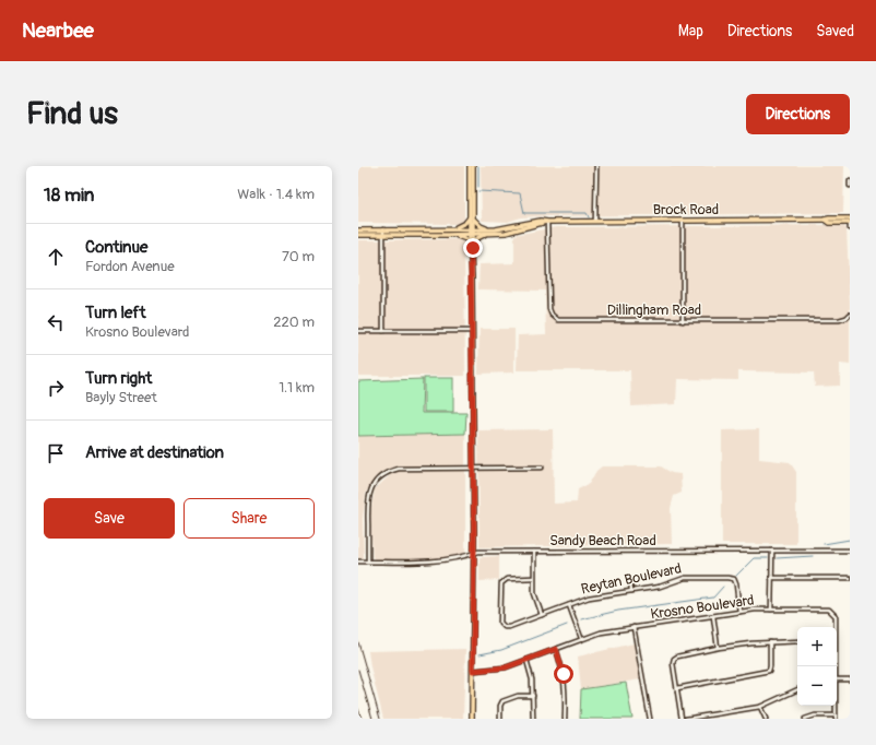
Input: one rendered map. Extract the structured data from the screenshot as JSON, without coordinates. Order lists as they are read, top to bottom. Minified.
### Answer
{"streets":{"main road":["Brock Road"],"street":["Dillingham Road","Sandy Beach Road","Reytan Boulevard","Krosno Boulevard"]},"crossings":[["Brock Road","Dillingham Road"],["Reytan Boulevard","Krosno Boulevard"]],"page":{"header":"Nearbee","nav":["Map","Directions","Saved"],"buttons":["Directions",["Save","Share"]],"title":"Find us","heading":["18 min","Walk · 1.4 km"],"list":[["Continue","Fordon Avenue","70 m"],["Turn left","Krosno Boulevard","220 m"],["Turn right","Bayly Street","1.1 km"],"Arrive at destination"],"map_buttons":["+","−"]}}
